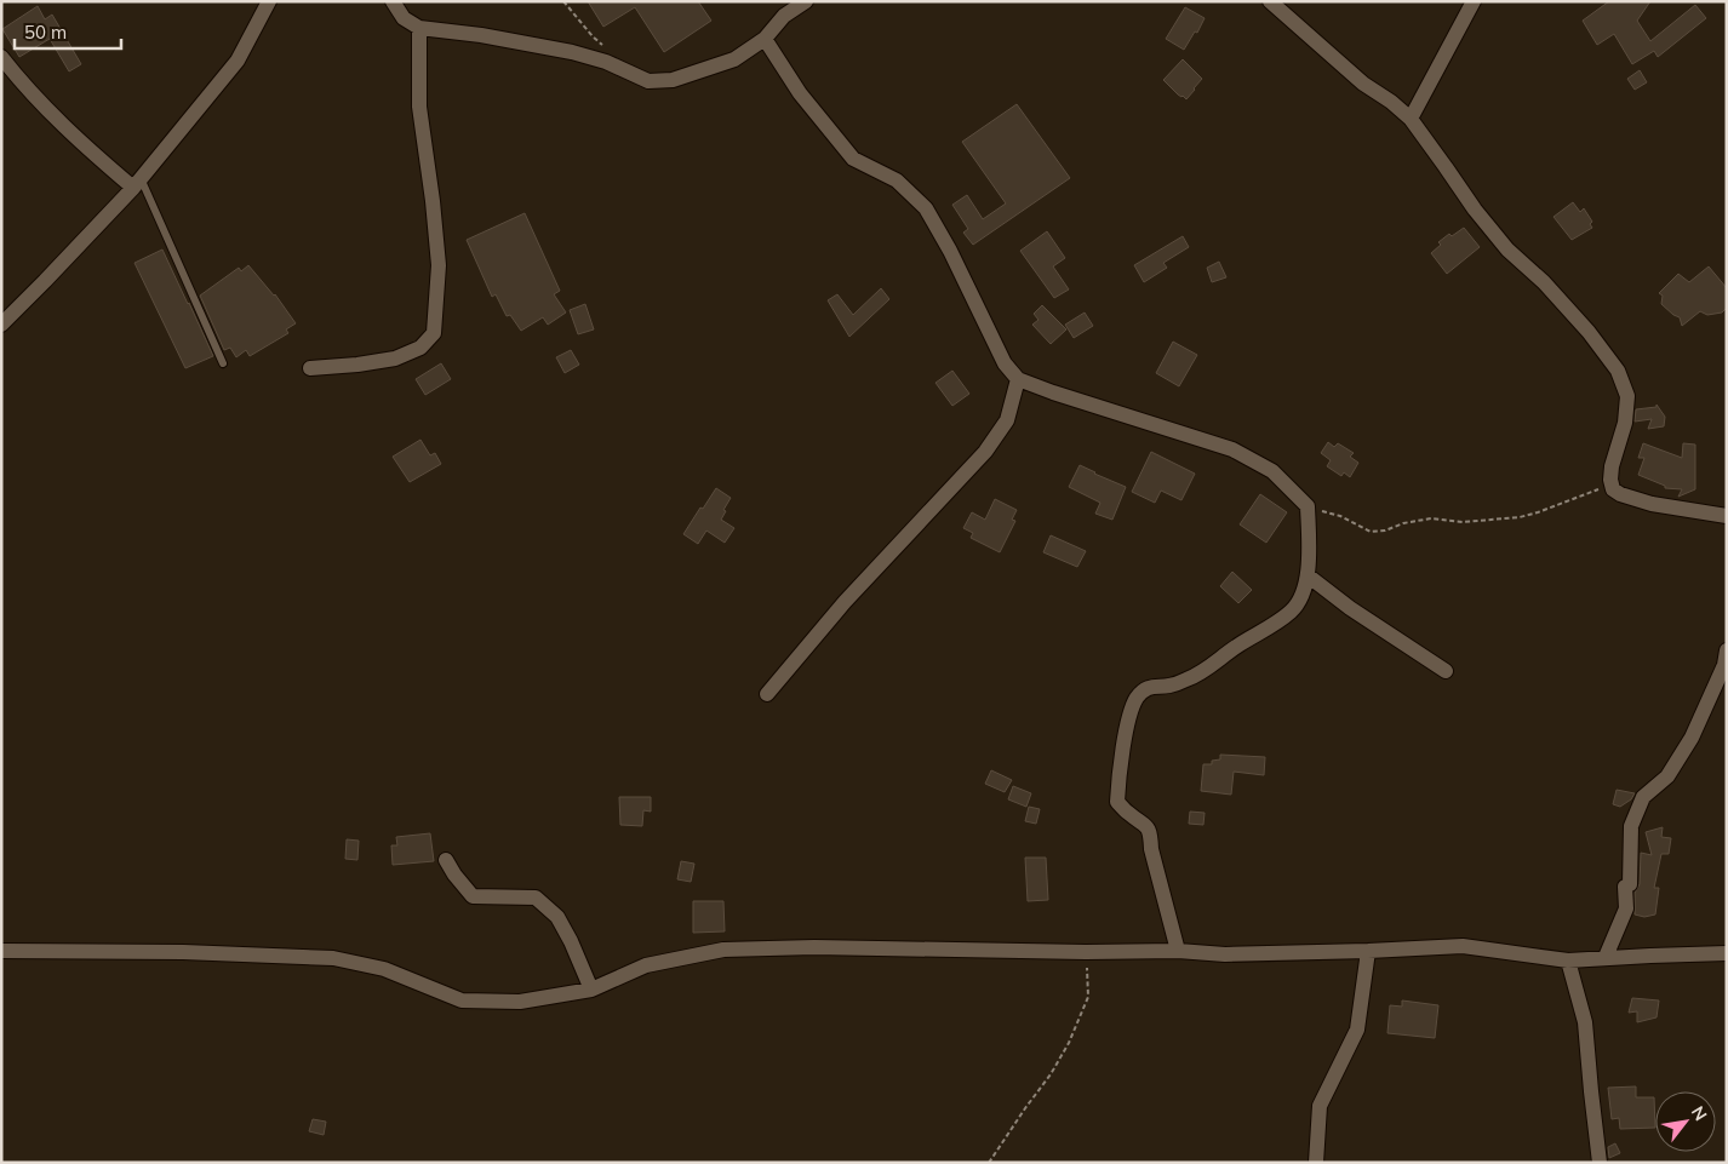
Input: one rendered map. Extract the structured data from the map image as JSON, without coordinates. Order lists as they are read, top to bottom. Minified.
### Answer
{"scale_bar":"50 m","north":"top right"}
